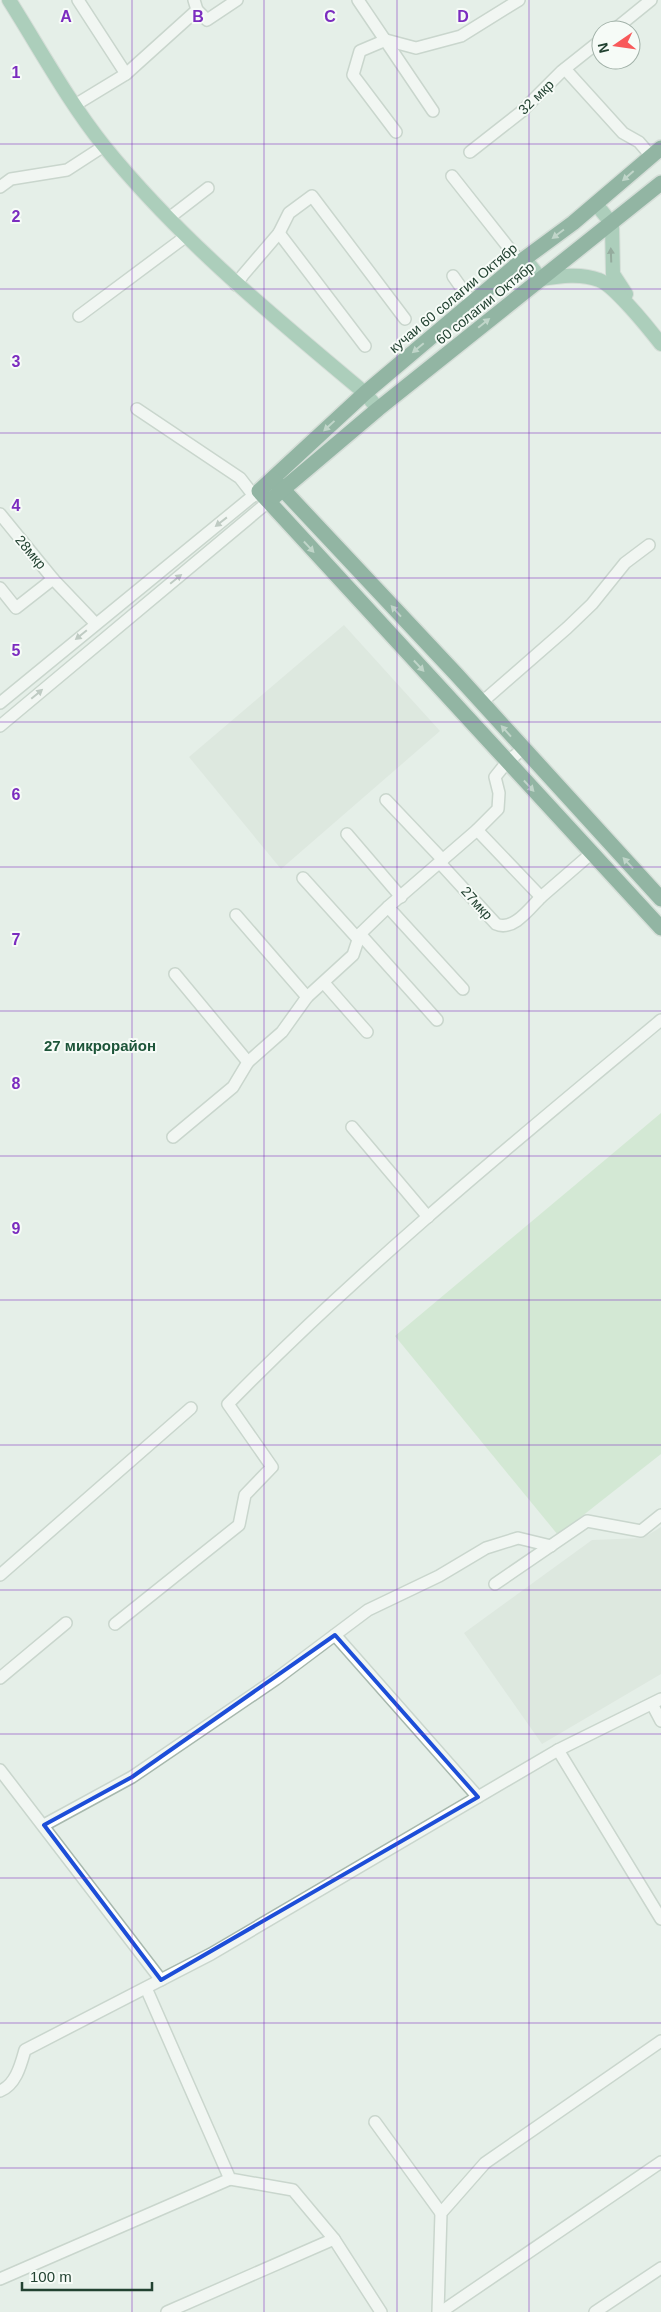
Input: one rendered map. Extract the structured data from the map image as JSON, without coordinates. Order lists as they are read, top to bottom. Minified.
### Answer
{"streets":{"highway":["кучаи 60 солагии Октябр","60 солагии Октябр"],"street":["32 мкр","28мкр","27мкр"]},"crossings":[["кучаи 60 солагии Октябр","60 солагии Октябр"]],"one_way":["кучаи 60 солагии Октябр","60 солагии Октябр"],"districts":["27 микрорайон"],"scale_bar":"100 m","north":"left","grid":{"columns":["A","B","C","D"],"rows":["1","2","3","4","5","6","7","8","9"]}}
